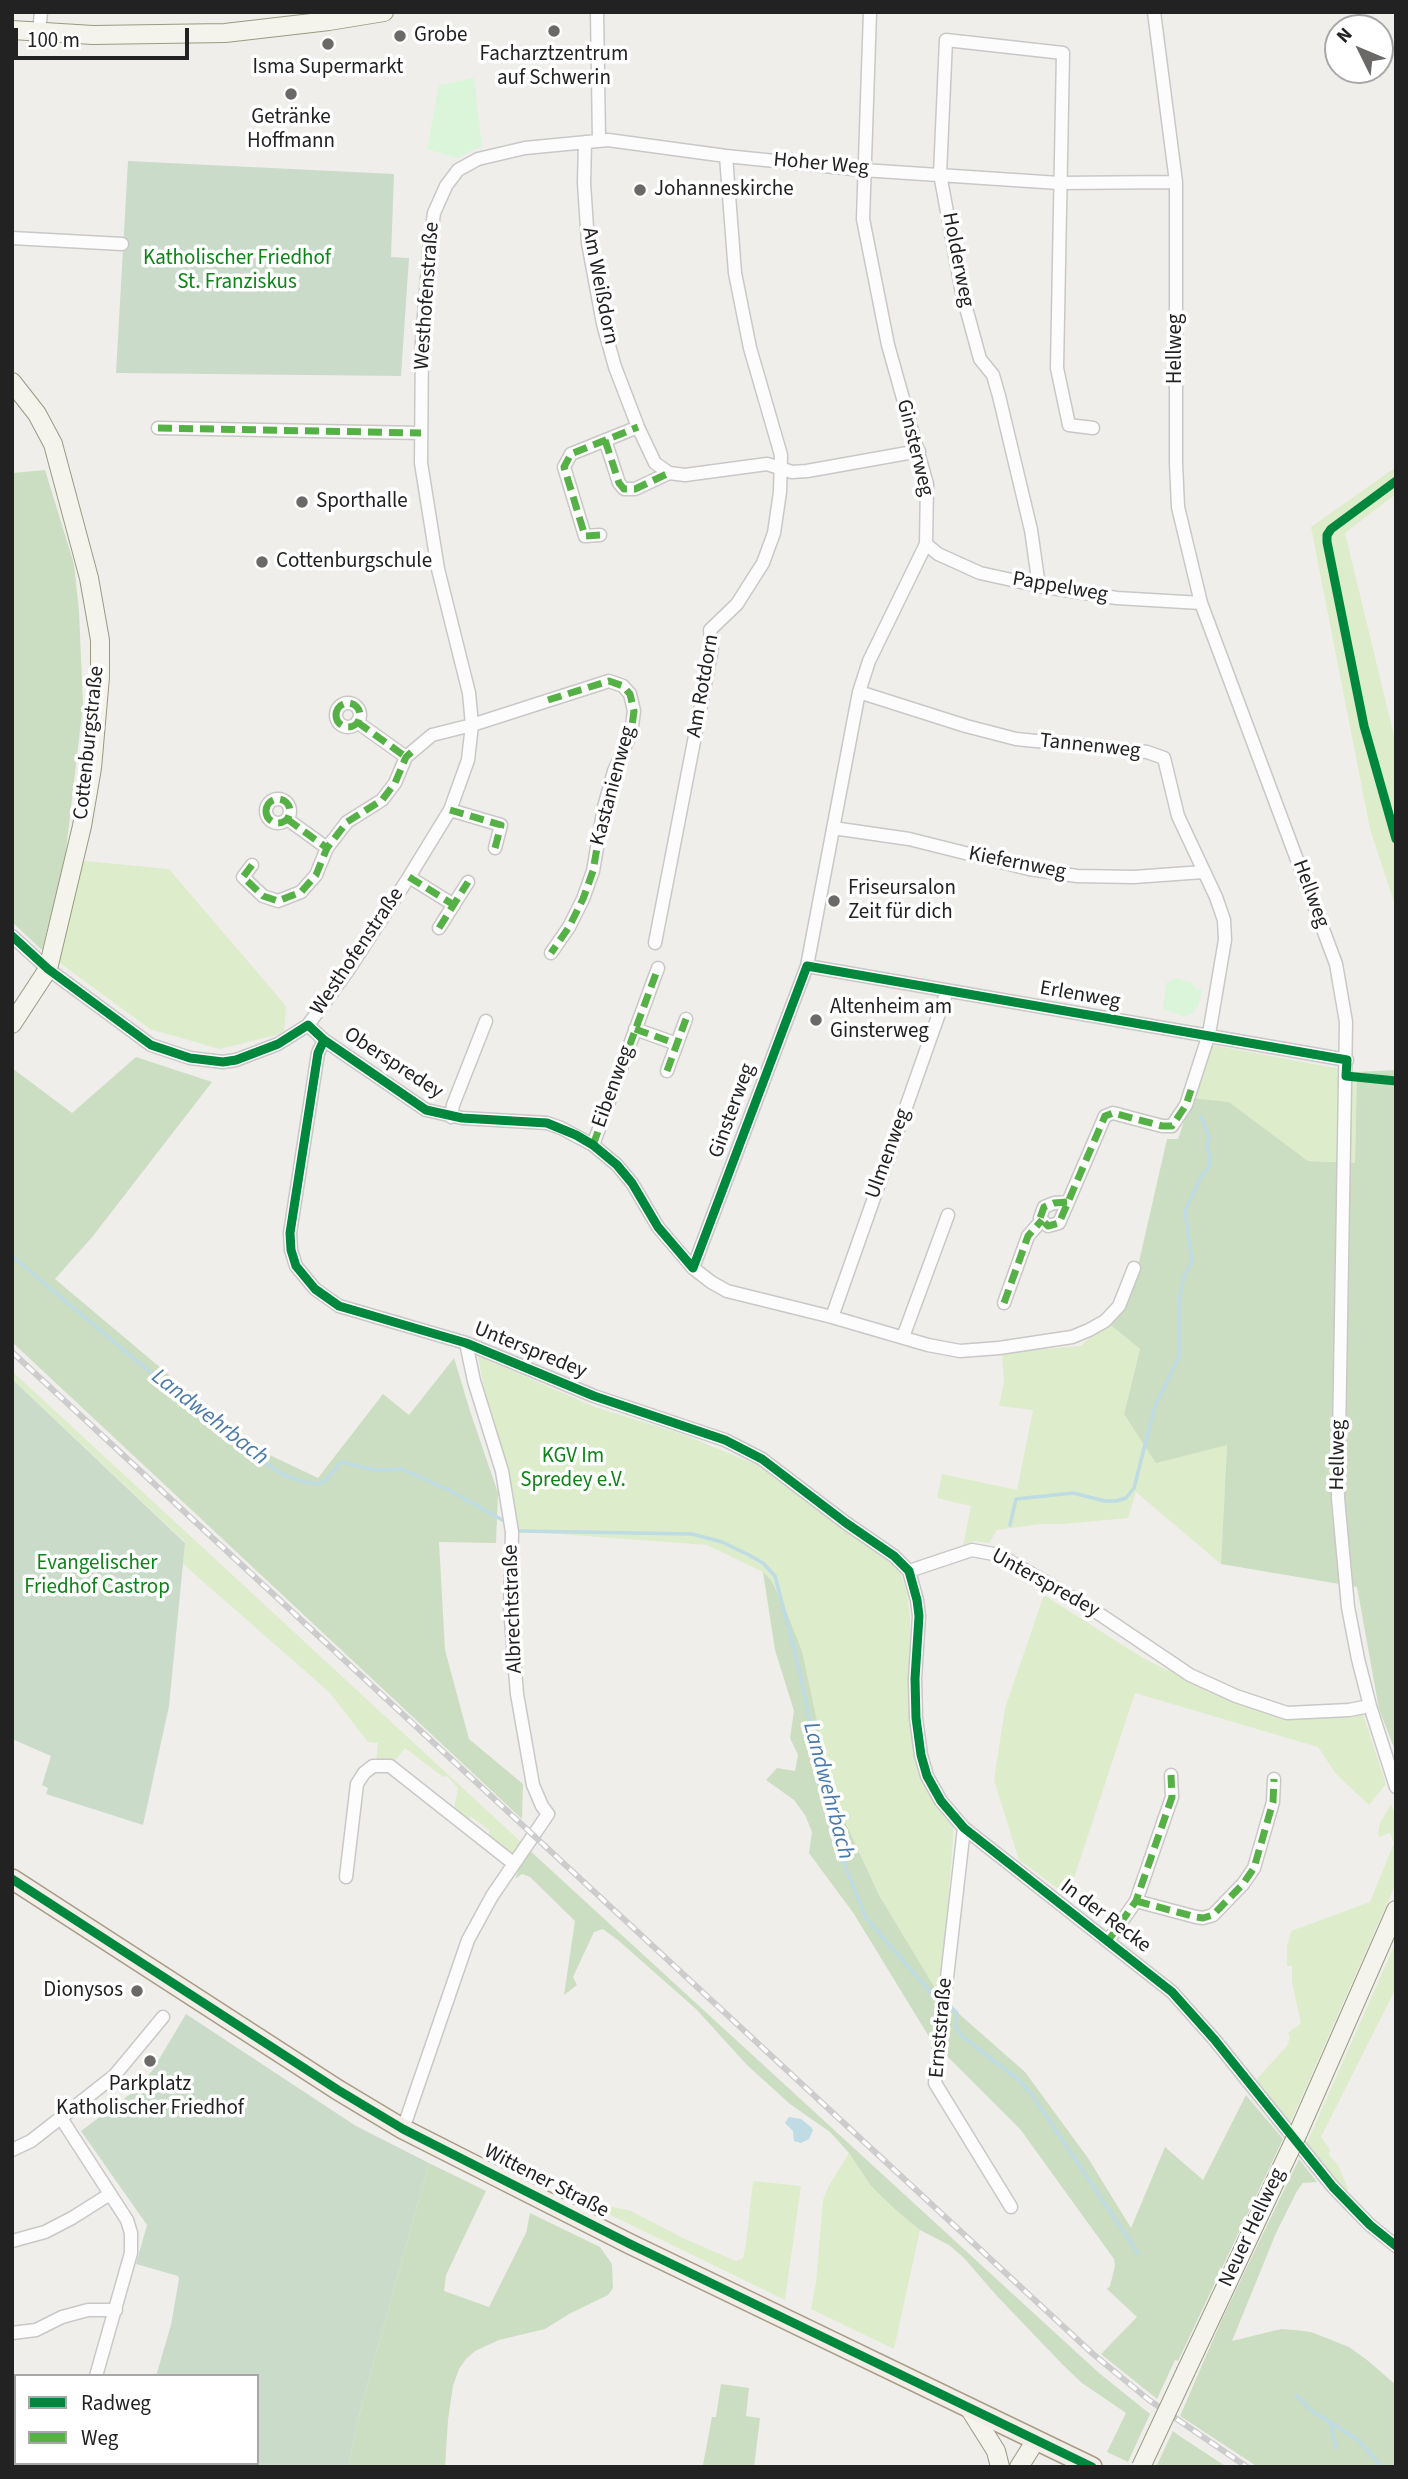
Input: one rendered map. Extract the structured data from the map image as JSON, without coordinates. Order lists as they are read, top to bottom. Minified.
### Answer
{"streets":{"main road":["Cottenburgstraße","Wittener Straße","Neuer Hellweg"],"street":["Hoher Weg","Holderweg","Am Weißdorn","Westhofenstraße","Hellweg","Ginsterweg","Pappelweg","Am Rotdorn","Tannenweg","Kastanienweg","Kiefernweg","Erlenweg","Oberspredey","Eibenweg","Ulmenweg","Unterspredey","Albrechtstraße","In der Recke","Ernststraße"]},"crossings":[["Hoher Weg","Holderweg"],["Hoher Weg","Am Weißdorn"],["Hoher Weg","Westhofenstraße"],["Hoher Weg","Hellweg"],["Hoher Weg","Ginsterweg"],["Hoher Weg","Am Rotdorn"],["Holderweg","Pappelweg"],["Am Weißdorn","Westhofenstraße"],["Westhofenstraße","Cottenburgstraße"],["Westhofenstraße","Kastanienweg"],["Westhofenstraße","Oberspredey"],["Hellweg","Pappelweg"],["Hellweg","Erlenweg"],["Hellweg","Unterspredey"],["Ginsterweg","Pappelweg"],["Ginsterweg","Tannenweg"],["Ginsterweg","Kiefernweg"],["Ginsterweg","Erlenweg"],["Ginsterweg","Oberspredey"],["Tannenweg","Kiefernweg"],["Tannenweg","Erlenweg"],["Erlenweg","Ulmenweg"],["Oberspredey","Eibenweg"],["Oberspredey","Ulmenweg"],["Oberspredey","Unterspredey"],["Unterspredey","Albrechtstraße"],["Unterspredey","In der Recke"],["Albrechtstraße","Wittener Straße"],["In der Recke","Ernststraße"]],"water":["Landwehrbach"],"parks":["Katholischer Friedhof St. Franziskus","KGV Im Spredey e.V.","Evangelischer Friedhof Castrop"],"places":["Facharztzentrum auf Schwerin","Grobe","Isma Supermarkt","Getränke Hoffmann","Johanneskirche","Sporthalle","Cottenburgschule","Friseursalon Zeit für dich","Altenheim am Ginsterweg","Dionysos","Parkplatz Katholischer Friedhof"],"legend":["Radweg","Weg"],"scale_bar":"100 m","north":"top left"}
